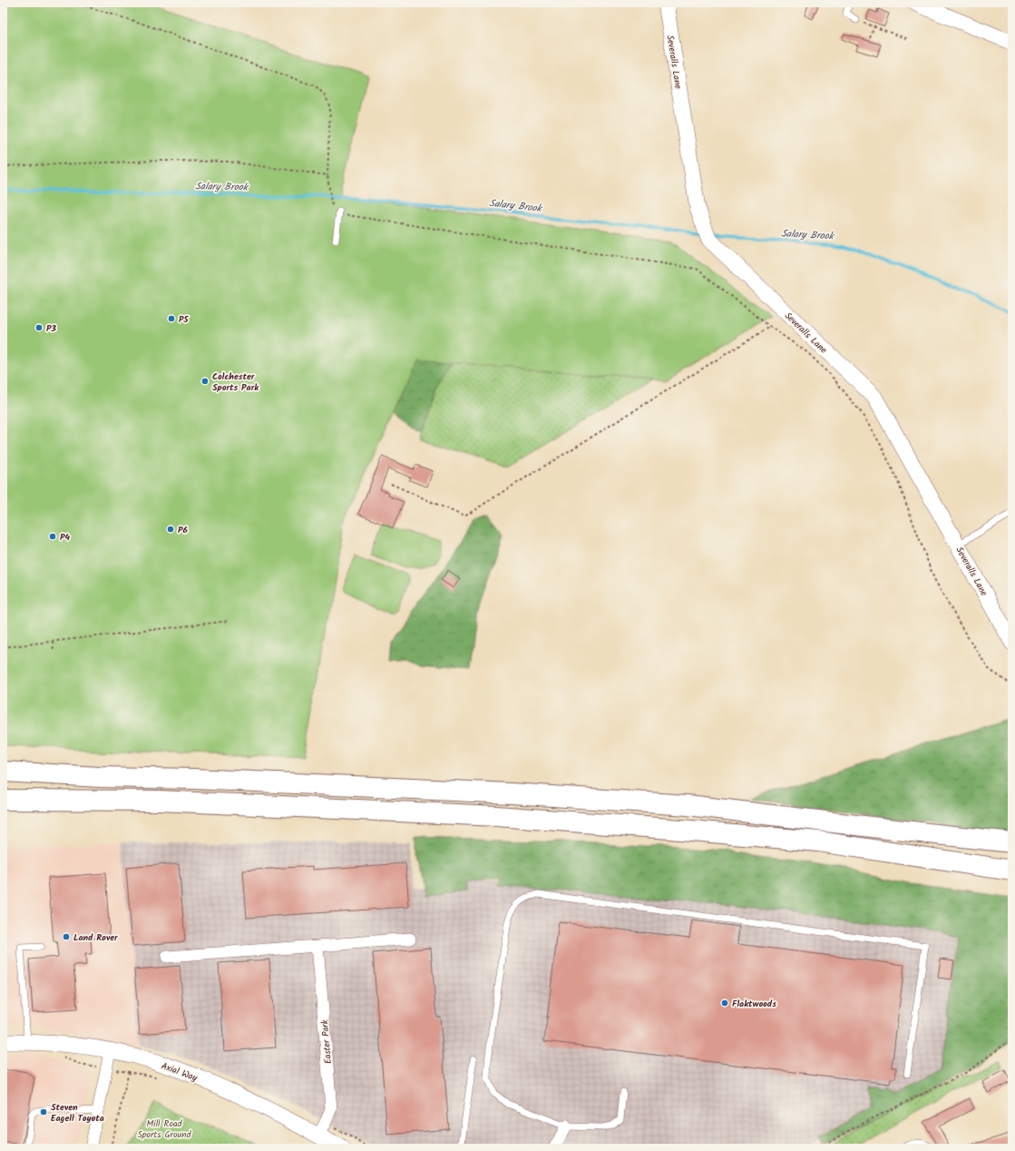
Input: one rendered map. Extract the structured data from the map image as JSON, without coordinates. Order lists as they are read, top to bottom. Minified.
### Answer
{"streets":{"street":["Severalls Lane","Easter Park","Axial Way"]},"crossings":[["Easter Park","Axial Way"]],"water":["Salary Brook"],"parks":["Mill Road Sports Ground"],"places":["P5","P3","Colchester Sports Park","P6","P4","Land Rover","Flaktwoods","Steven Eagell Toyota"]}
